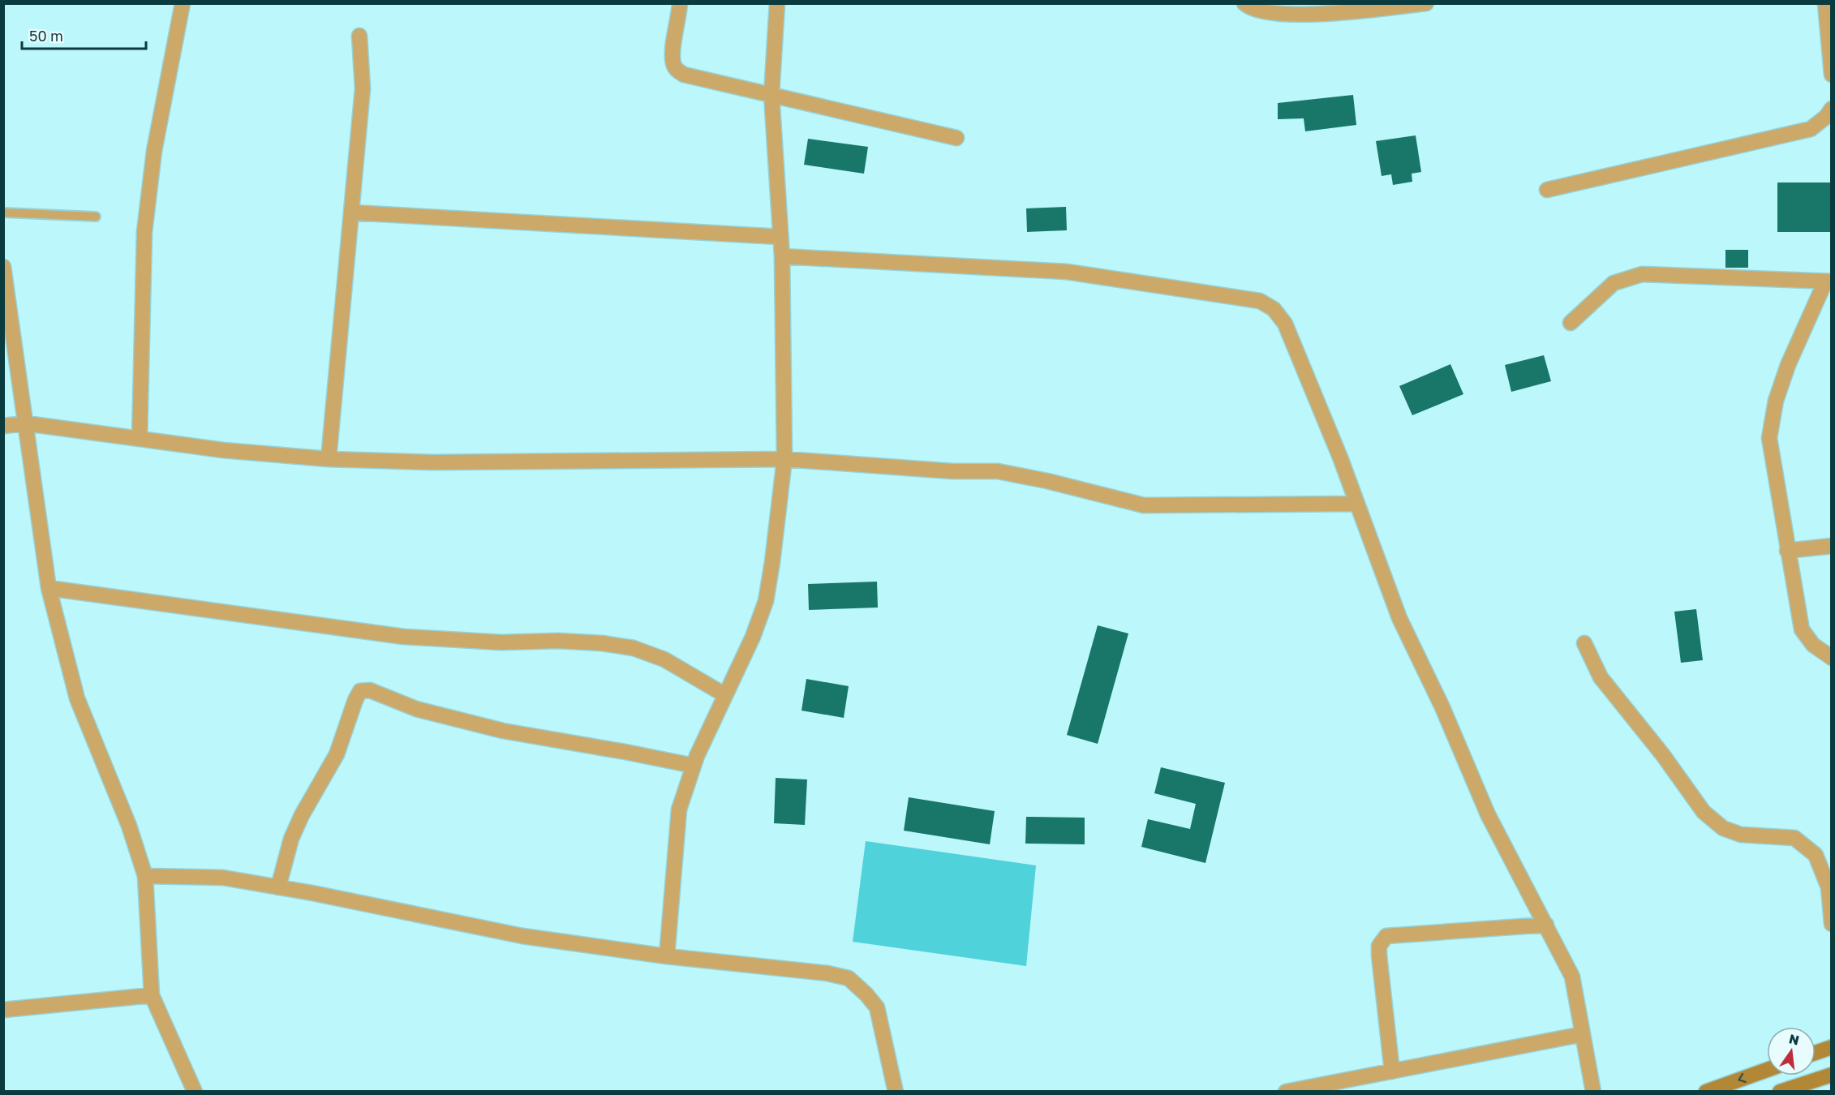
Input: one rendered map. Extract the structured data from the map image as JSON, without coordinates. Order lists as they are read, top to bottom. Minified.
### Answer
{"scale_bar":"50 m","north":"top"}
